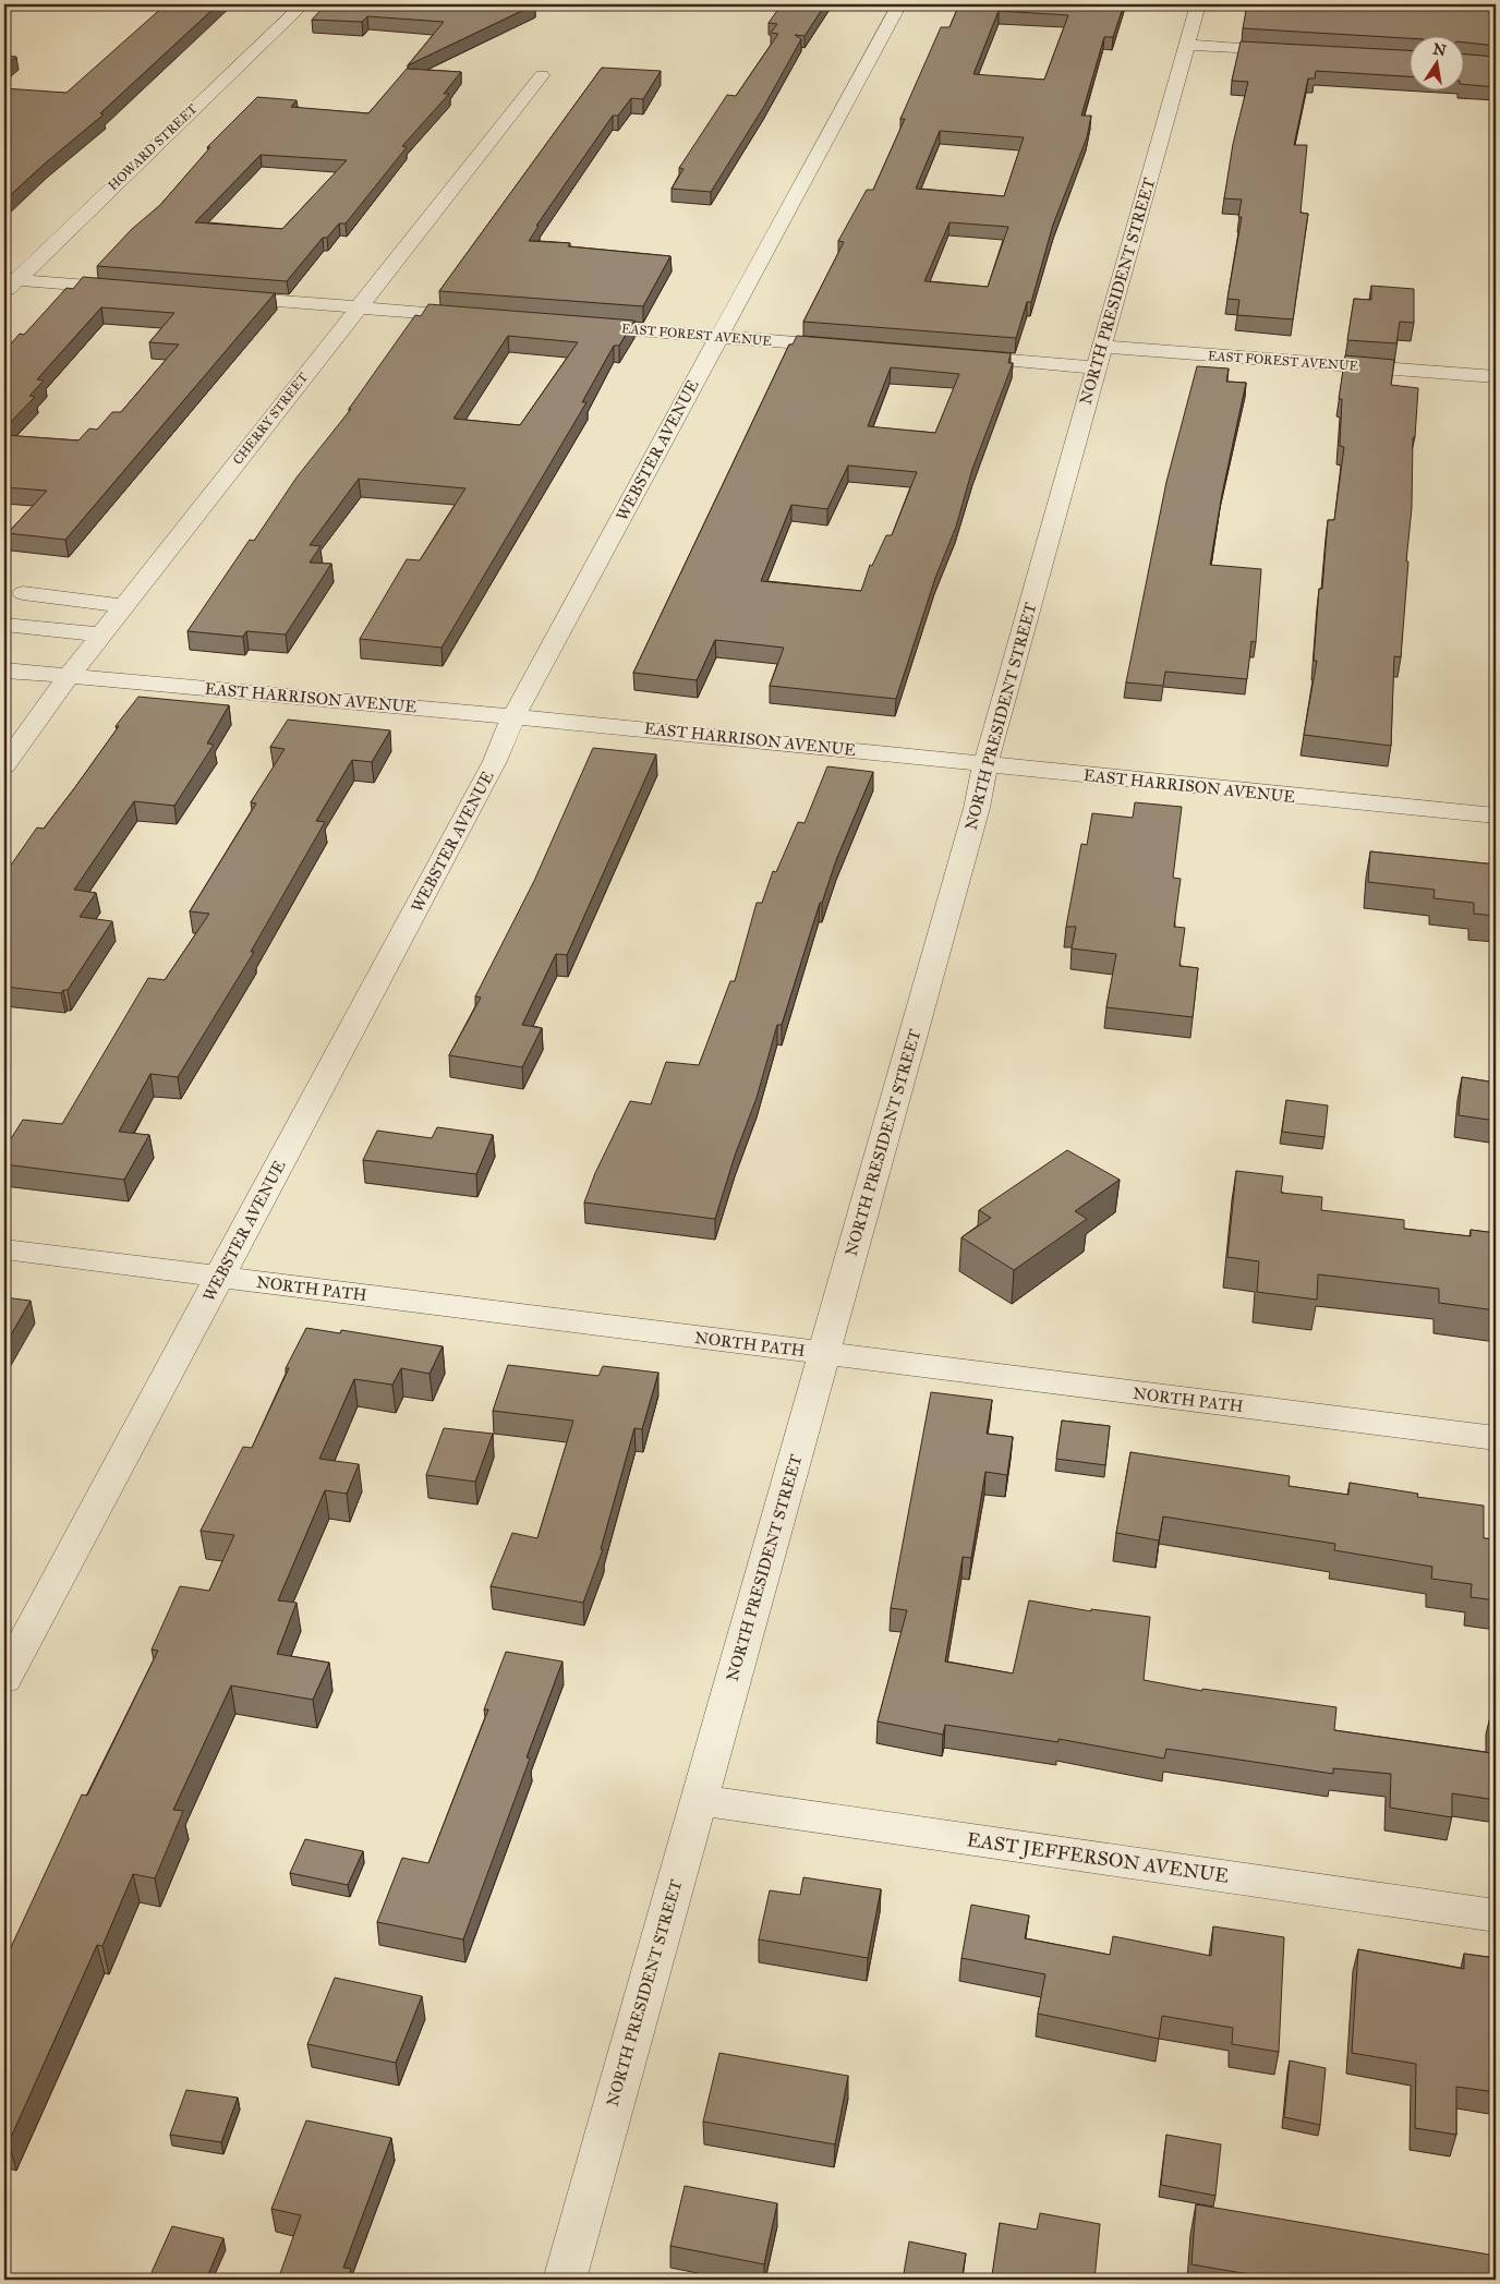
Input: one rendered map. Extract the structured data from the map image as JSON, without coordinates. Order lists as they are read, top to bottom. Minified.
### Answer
{"streets":{"street":["HOWARD STREET","NORTH PRESIDENT STREET","EAST FOREST AVENUE","CHERRY STREET","WEBSTER AVENUE","EAST HARRISON AVENUE","NORTH PATH","EAST JEFFERSON AVENUE"]},"crossings":[["NORTH PRESIDENT STREET","EAST FOREST AVENUE"],["NORTH PRESIDENT STREET","EAST HARRISON AVENUE"],["NORTH PRESIDENT STREET","NORTH PATH"],["NORTH PRESIDENT STREET","EAST JEFFERSON AVENUE"],["EAST FOREST AVENUE","WEBSTER AVENUE"],["CHERRY STREET","EAST HARRISON AVENUE"],["WEBSTER AVENUE","EAST HARRISON AVENUE"],["WEBSTER AVENUE","NORTH PATH"]],"north":"top"}
